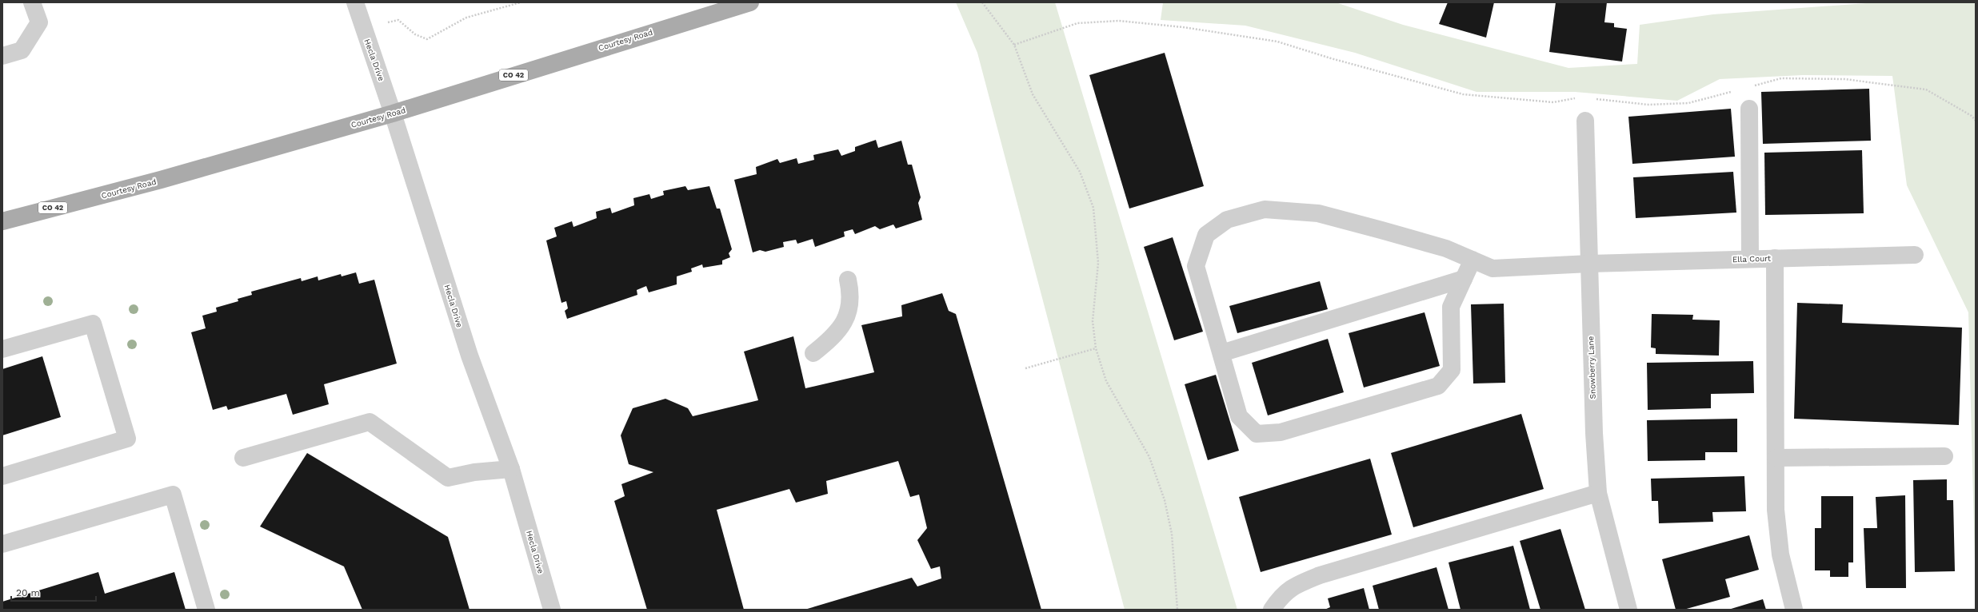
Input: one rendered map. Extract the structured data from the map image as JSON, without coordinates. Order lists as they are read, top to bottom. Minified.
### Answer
{"streets":{"main road":["Courtesy Road","CO 42"],"street":["Hecla Drive","Ella Court","Snowberry Lane"]},"crossings":[["Courtesy Road","Hecla Drive"],["Ella Court","Snowberry Lane"]],"scale_bar":"20 m"}
